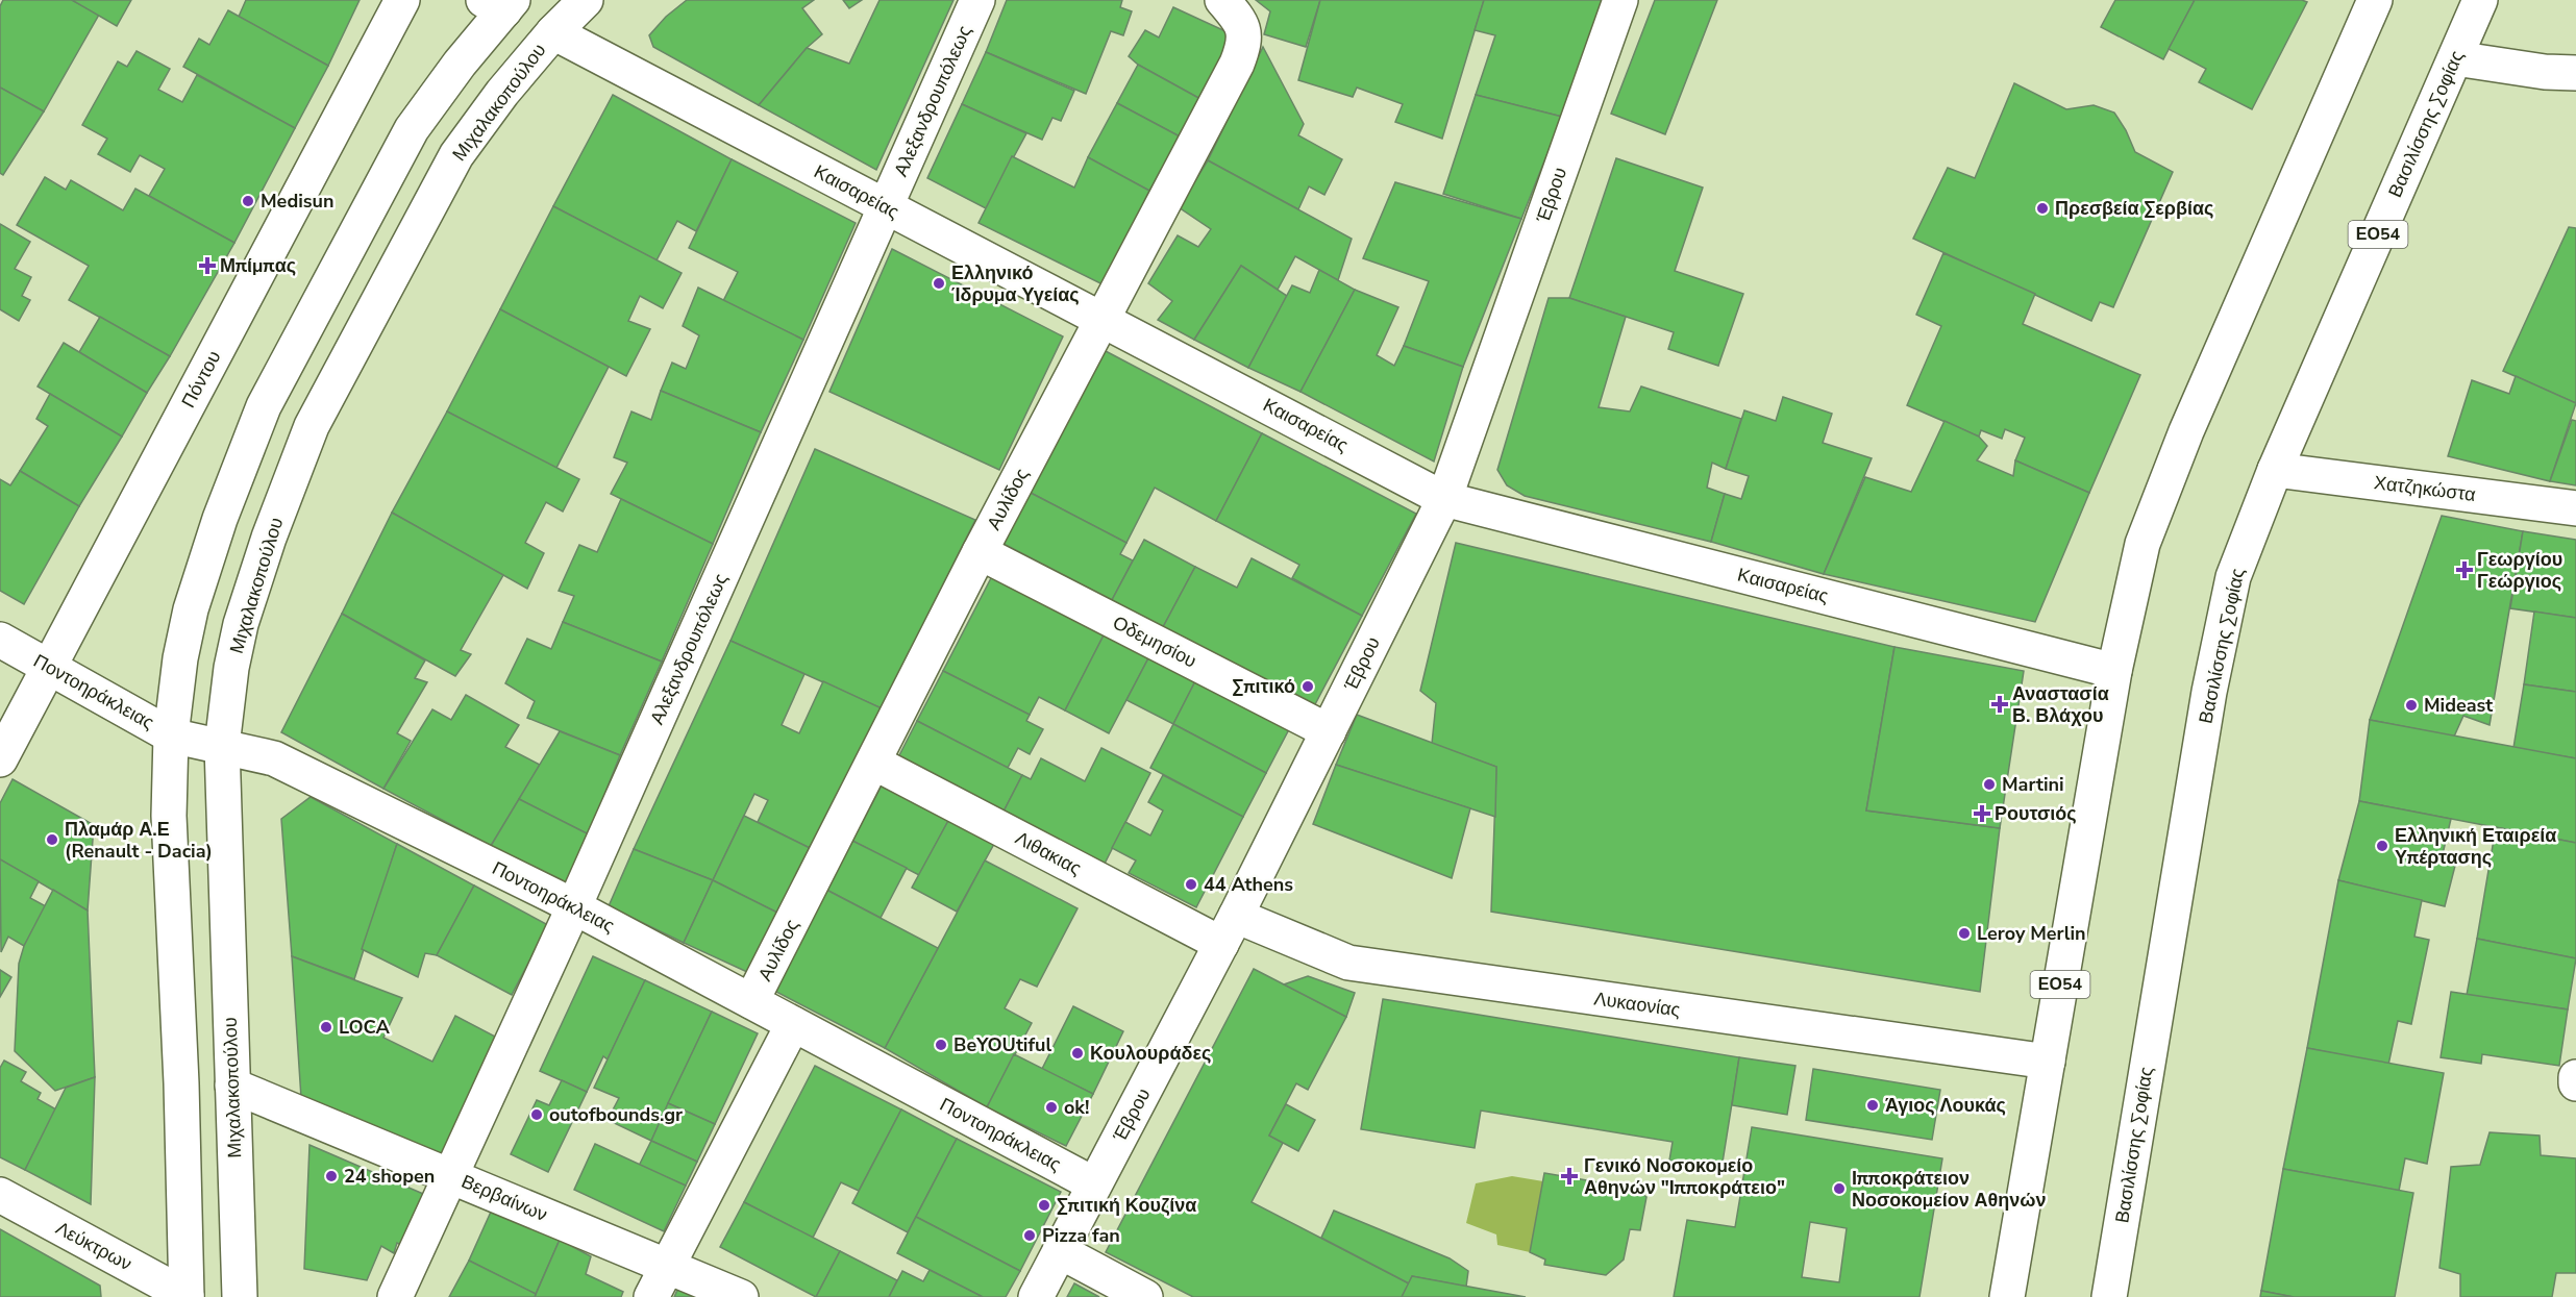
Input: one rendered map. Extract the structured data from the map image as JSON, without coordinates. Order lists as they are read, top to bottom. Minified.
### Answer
{"streets":{"street":["Αλεξανδρουπόλεως","Μιχαλακοπούλου","Βασιλίσσης Σοφίας","Καισαρείας","Έβρου","ΕΟ54","Πόντου","Χατζηκώστα","Αυλίδος","Οδεμησίου","Ποντοηράκλειας","Λιθακιας","Λυκαονίας","Βερβαίνων","Λεύκτρων"]},"crossings":[["Αλεξανδρουπόλεως","Καισαρείας"],["Αλεξανδρουπόλεως","Ποντοηράκλειας"],["Αλεξανδρουπόλεως","Βερβαίνων"],["Μιχαλακοπούλου","Καισαρείας"],["Μιχαλακοπούλου","Ποντοηράκλειας"],["Μιχαλακοπούλου","Βερβαίνων"],["Βασιλίσσης Σοφίας","Χατζηκώστα"],["Καισαρείας","Έβρου"],["Καισαρείας","ΕΟ54"],["Καισαρείας","Αυλίδος"],["Έβρου","Οδεμησίου"],["Έβρου","Ποντοηράκλειας"],["Έβρου","Λιθακιας"],["Έβρου","Λυκαονίας"],["ΕΟ54","Λυκαονίας"],["Πόντου","Ποντοηράκλειας"],["Αυλίδος","Οδεμησίου"],["Αυλίδος","Ποντοηράκλειας"],["Αυλίδος","Λιθακιας"],["Λιθακιας","Λυκαονίας"]],"places":{"other":["Medisun","Πρεσβεία Σερβίας","Ελληνικό Ίδρυμα Υγείας","Σπιτικό","Mideast","Martini","Πλαμάρ Α.Ε (Renault - Dacia)","Ελληνική Εταιρεία Υπέρτασης","44 Athens","Leroy Merlin","LOCA","BeYOUtiful","Κουλουράδες","Άγιος Λουκάς","ok!","outofbounds.gr","24 shopen","Ιπποκράτειον Νοσοκομείον Αθηνών","Σπιτική Κουζίνα","Pizza fan"],"health":["Μπίμπας","Γεωργίου Γεώργιος","Αναστασία Β. Βλάχου","Ρουτσιός","Γενικό Νοσοκομείο Αθηνών \"Ιπποκράτειο\""]}}
